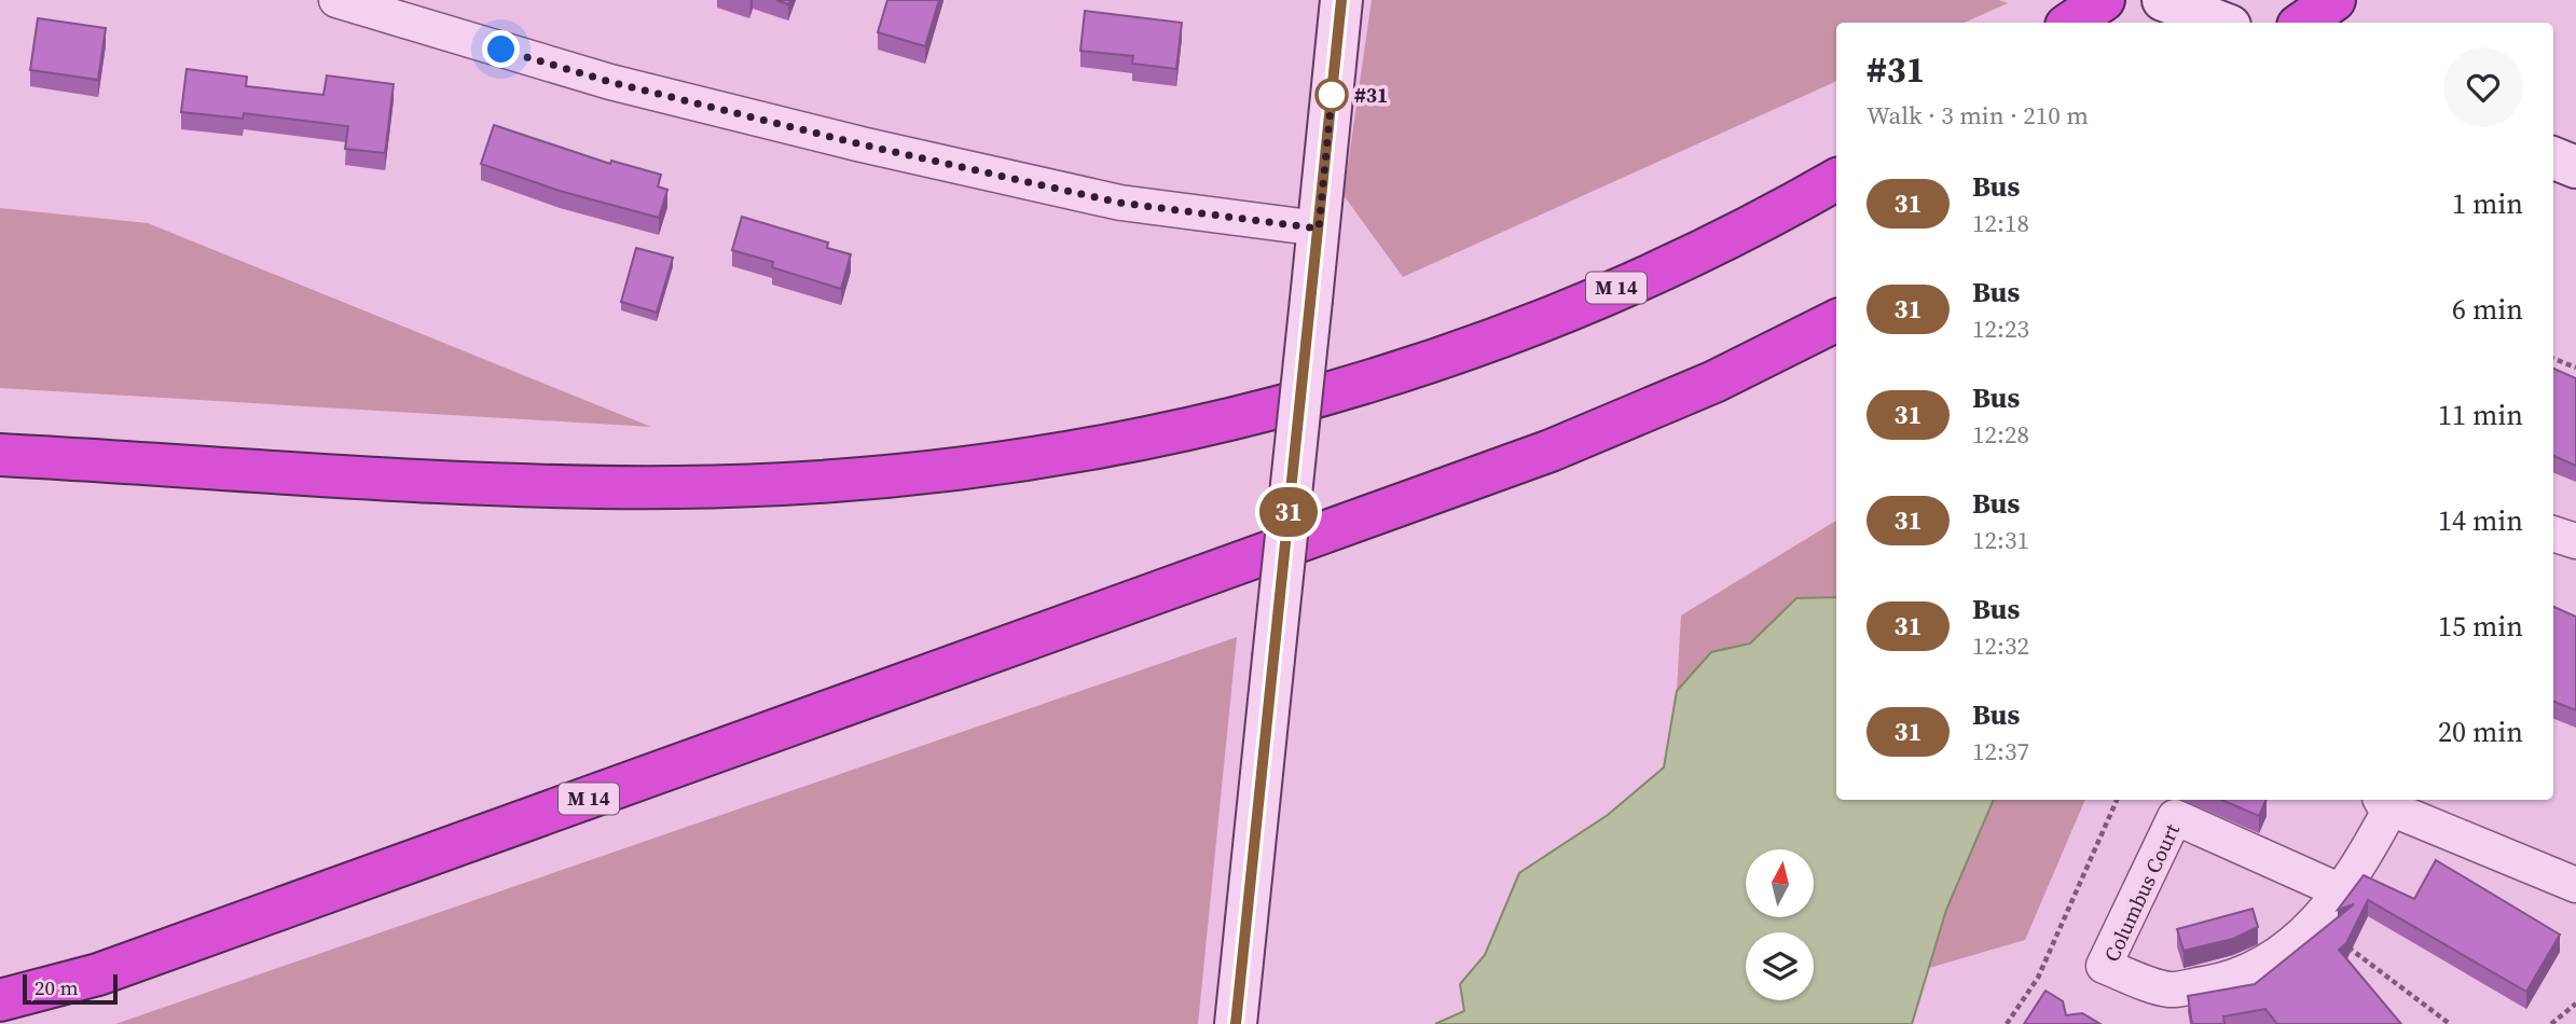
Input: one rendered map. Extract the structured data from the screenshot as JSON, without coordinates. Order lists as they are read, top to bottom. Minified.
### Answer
{"streets":{"highway":["M 14"],"street":["Columbus Court"]},"places":["#31"],"lines":["bus line 31"],"scale_bar":"20 m","north":"top","page":{"on_map":"31","heading":["#31","Walk · 3 min · 210 m"],"list":[{"mark":"31","name":"Bus","note":"12:18","value":"1 min"},{"mark":"31","name":"Bus","note":"12:23","value":"6 min"},{"mark":"31","name":"Bus","note":"12:28","value":"11 min"},{"mark":"31","name":"Bus","note":"12:31","value":"14 min"},{"mark":"31","name":"Bus","note":"12:32","value":"15 min"},{"mark":"31","name":"Bus","note":"12:37","value":"20 min"}],"scale":"20 m"}}
